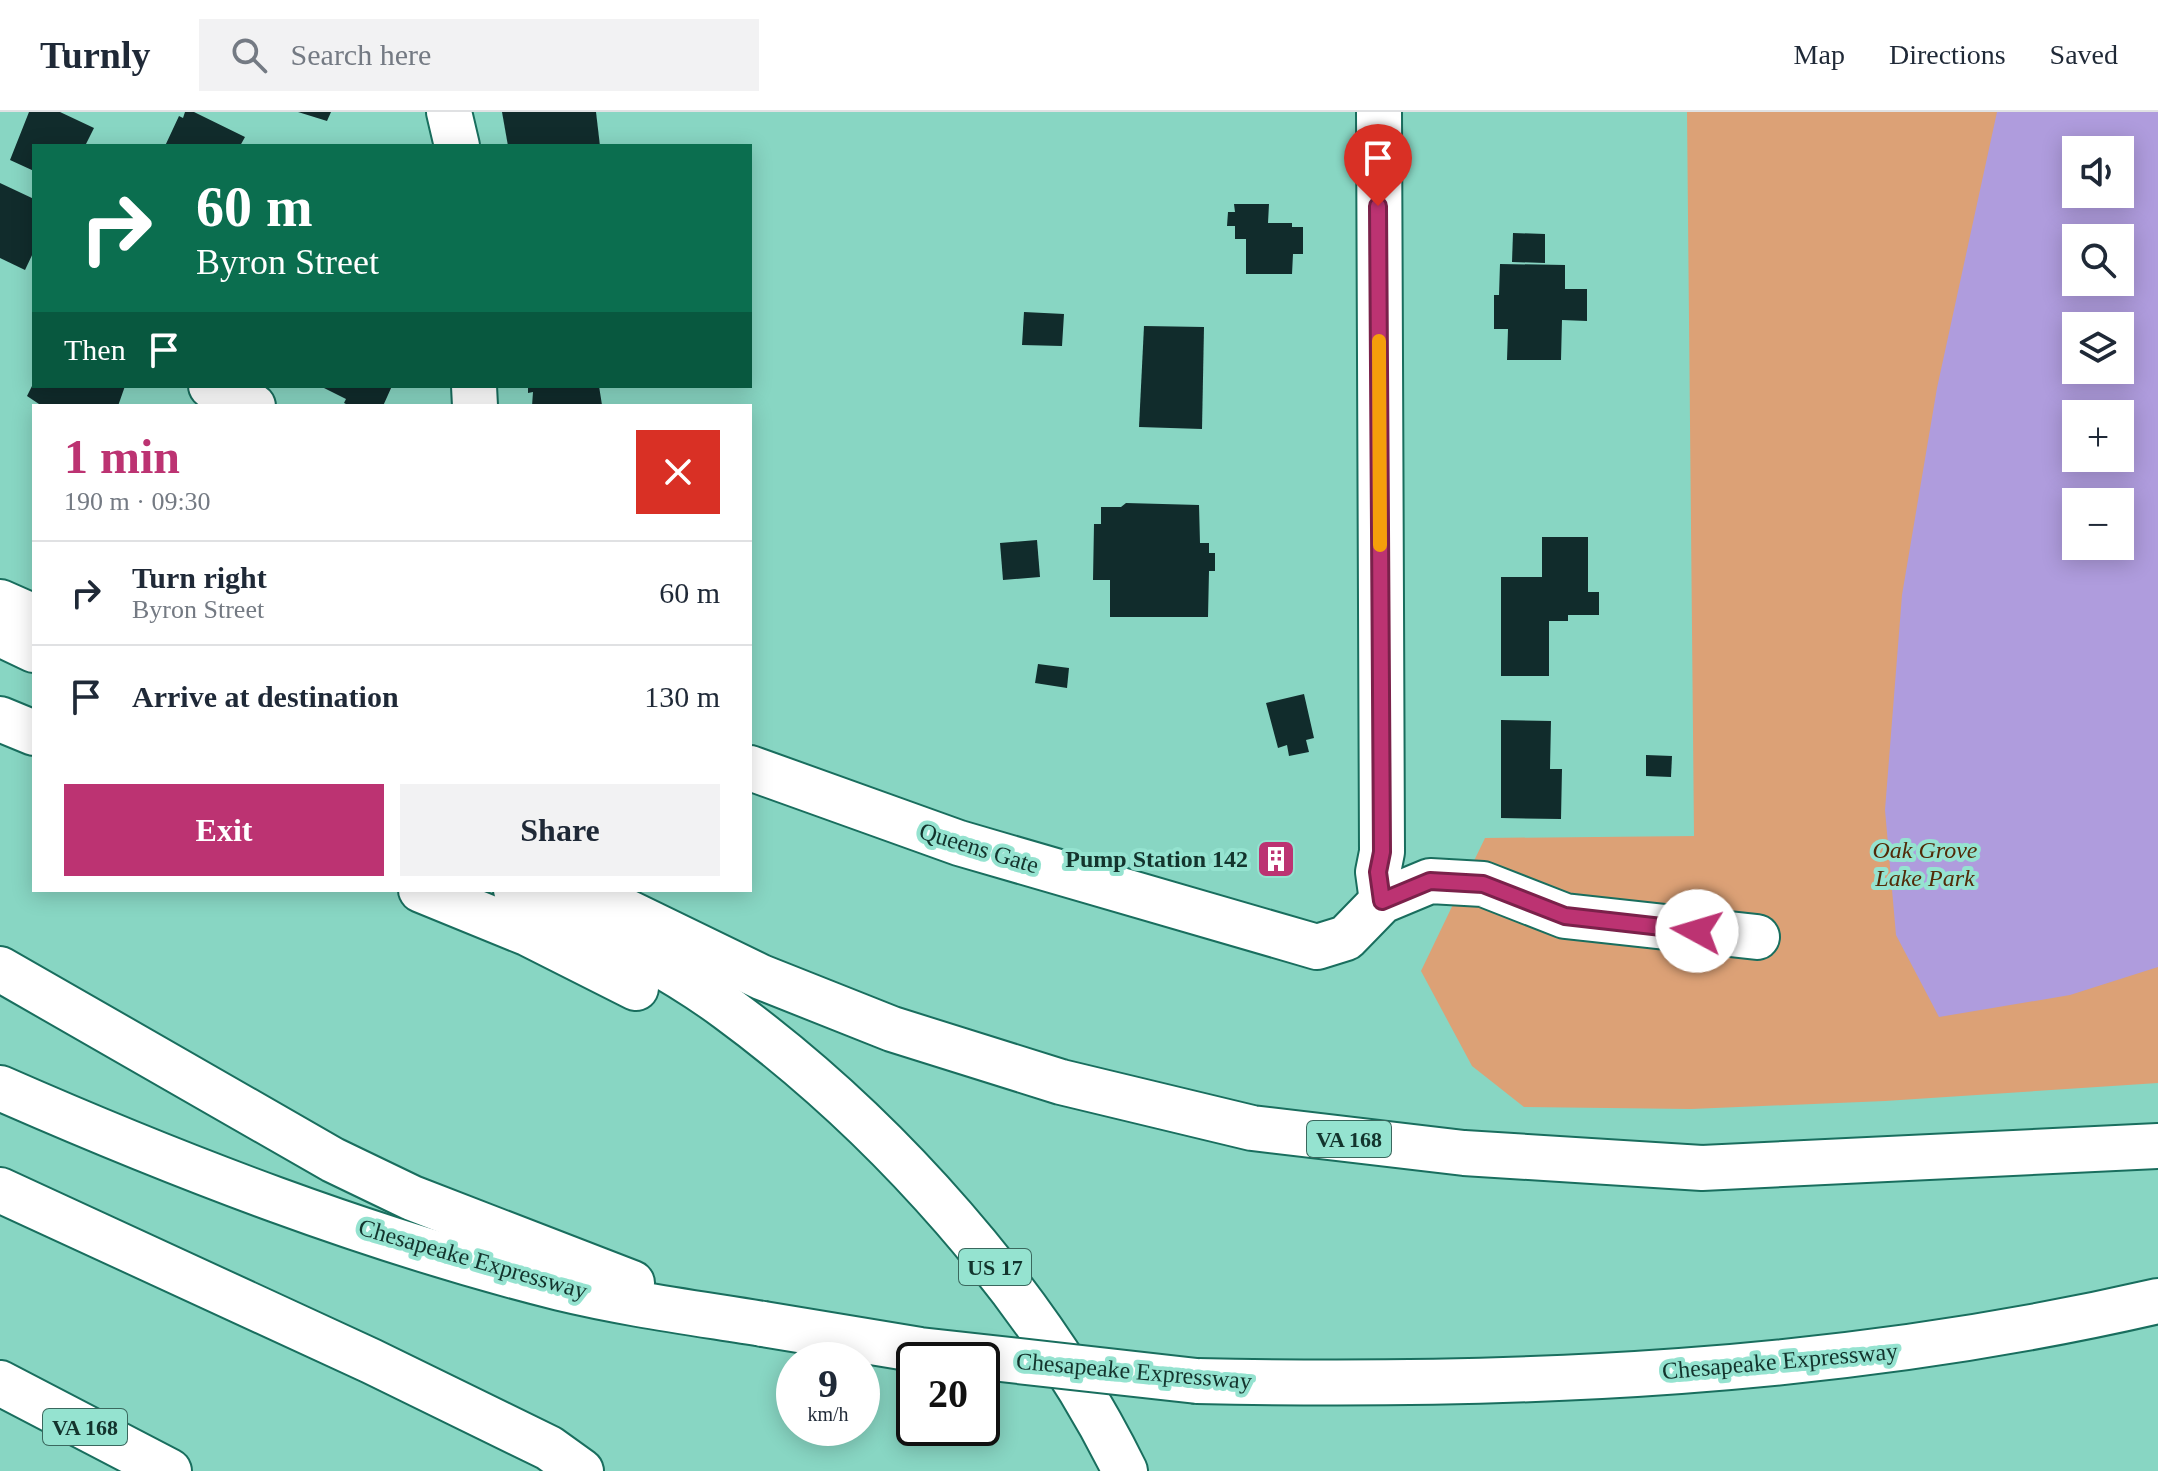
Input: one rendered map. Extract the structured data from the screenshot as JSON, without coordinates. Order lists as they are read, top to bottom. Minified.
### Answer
{"streets":{"main road":["Queens Gate","VA 168","Chesapeake Expressway","US 17"]},"parks":["Oak Grove Lake Park"],"places":{"building":["Pump Station 142"]},"page":{"header":"Turnly","search":"Search here","nav":["Map","Directions","Saved"],"map_buttons":["+","−"],"turn":["60 m","Byron Street"],"then":"Then","heading":["1 min","190 m · 09:30"],"list":[{"name":"Turn right","note":"Byron Street","value":"60 m"},{"name":"Arrive at destination","value":"130 m"}],"buttons":["Exit","Share"],"speed":"9 km/h","limit":"20"}}
